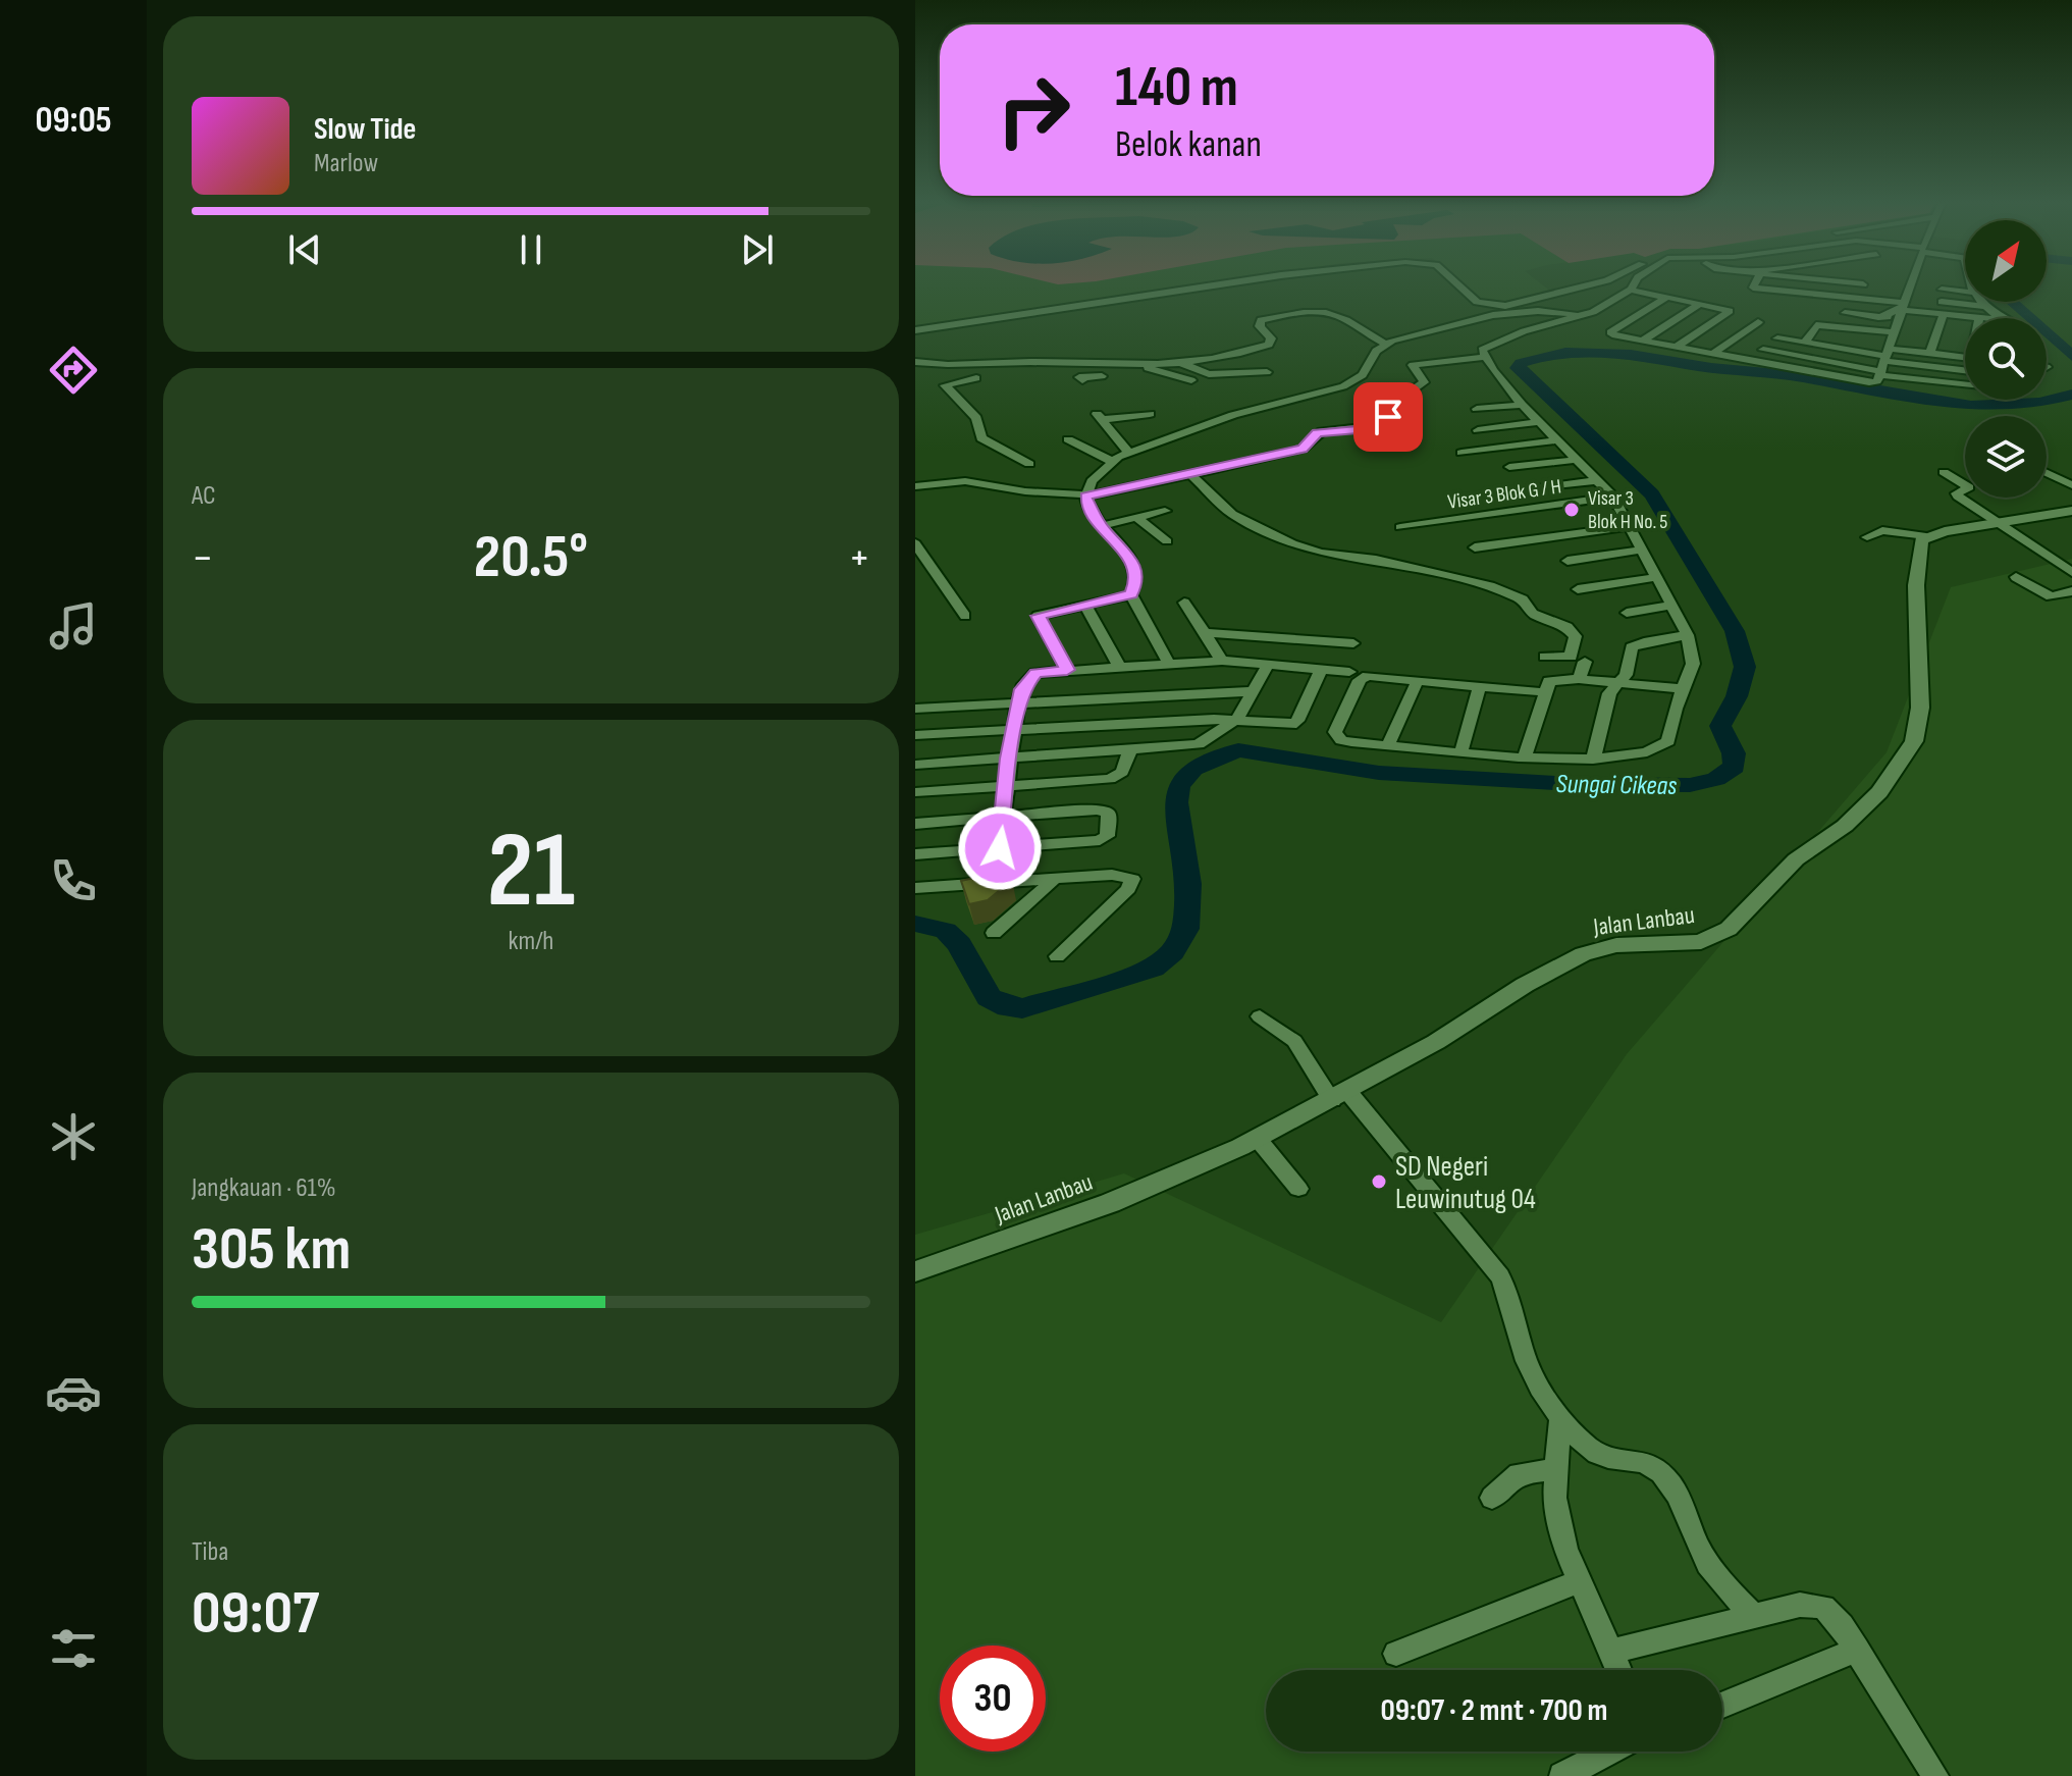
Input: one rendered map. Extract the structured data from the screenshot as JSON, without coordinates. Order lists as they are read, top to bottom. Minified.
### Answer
{"streets":{"street":["Visar 3 Blok G / H","Jalan Lanbau"]},"water":["Sungai Cikeas"],"places":["Visar 3 Blok H No. 5","SD Negeri Leuwinutug 04"],"north":"top right","page":{"tabs":"09:05","turn":["140 m","Belok kanan"],"song":["Slow Tide","Marlow"],"tile":["AC",["21","km/h"],["Jangkauan · 61%","305 km"],["Tiba","09:07"]],"heat":["−","20.5°","+"],"limit":"30","trip":"09:07 · 2 mnt · 700 m"}}
